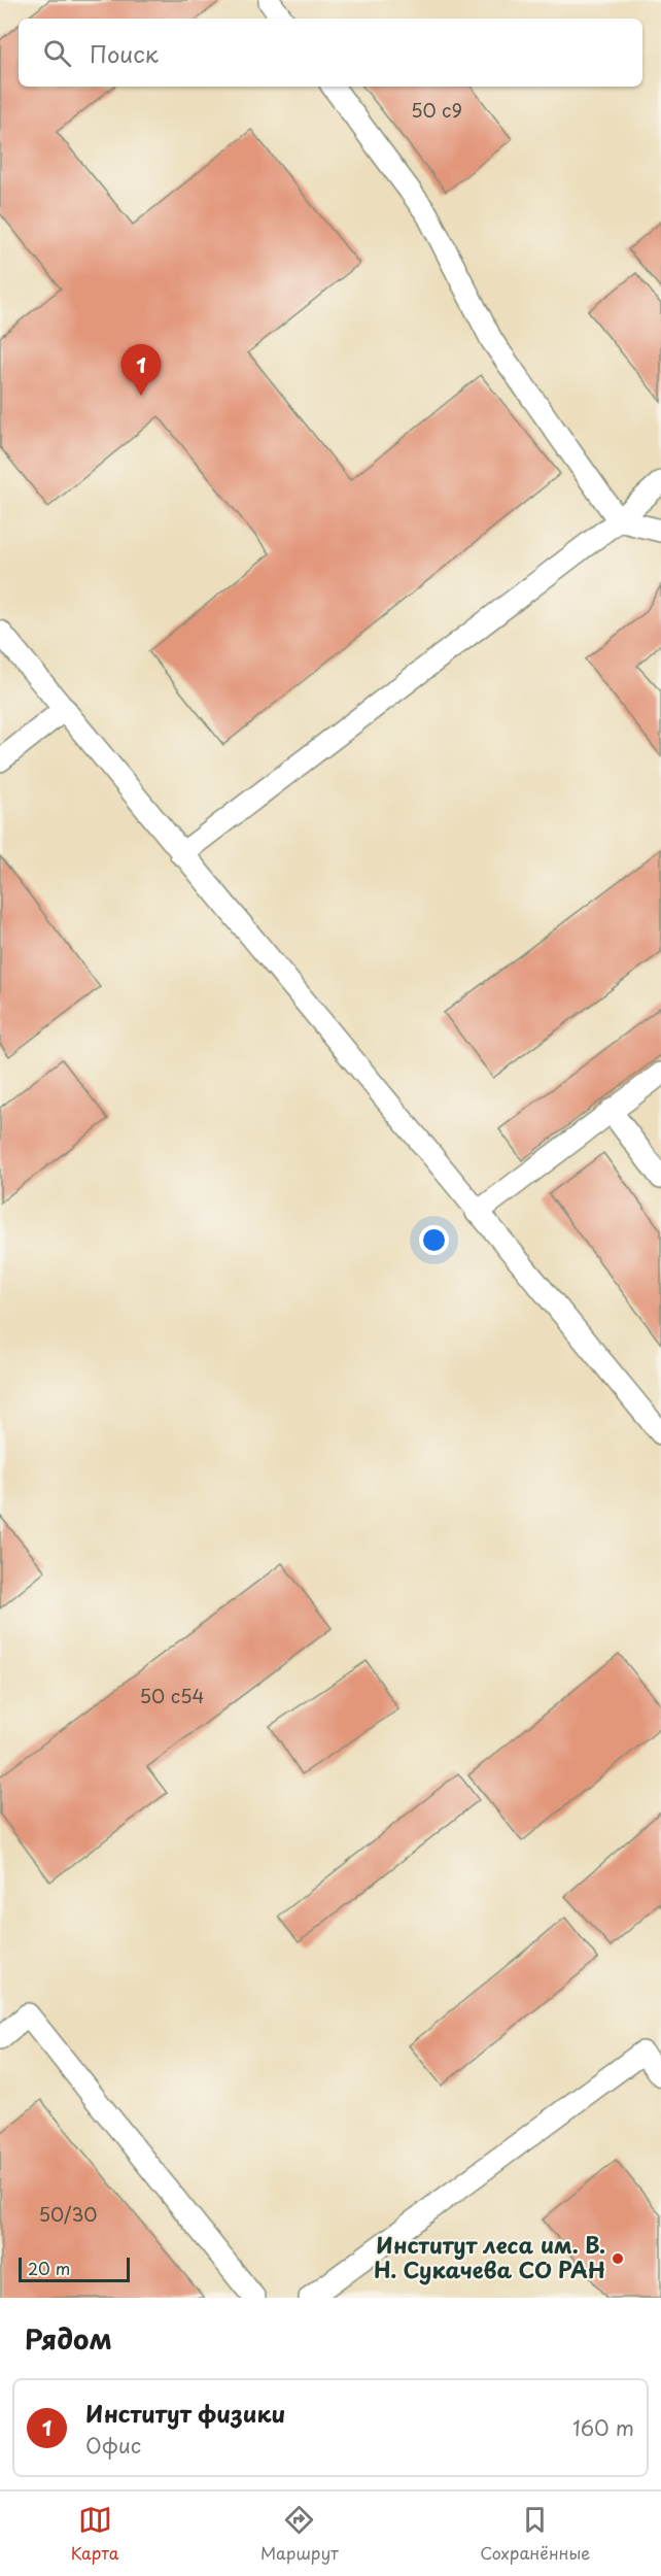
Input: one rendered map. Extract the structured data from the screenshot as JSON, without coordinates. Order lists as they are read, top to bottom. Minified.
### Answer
{"places":["Институт леса им. В. Н. Сукачева СО РАН"],"house_numbers":["50 с9","50 с54","50/30"],"scale_bar":"20 m","page":{"search":"Поиск","pins":"1","scale":"20 m","heading":"Рядом","list":[{"mark":"1","name":"Институт физики","note":"Офис","value":"160 m"}],"nav":["Карта","Маршрут","Сохранённые"]}}
